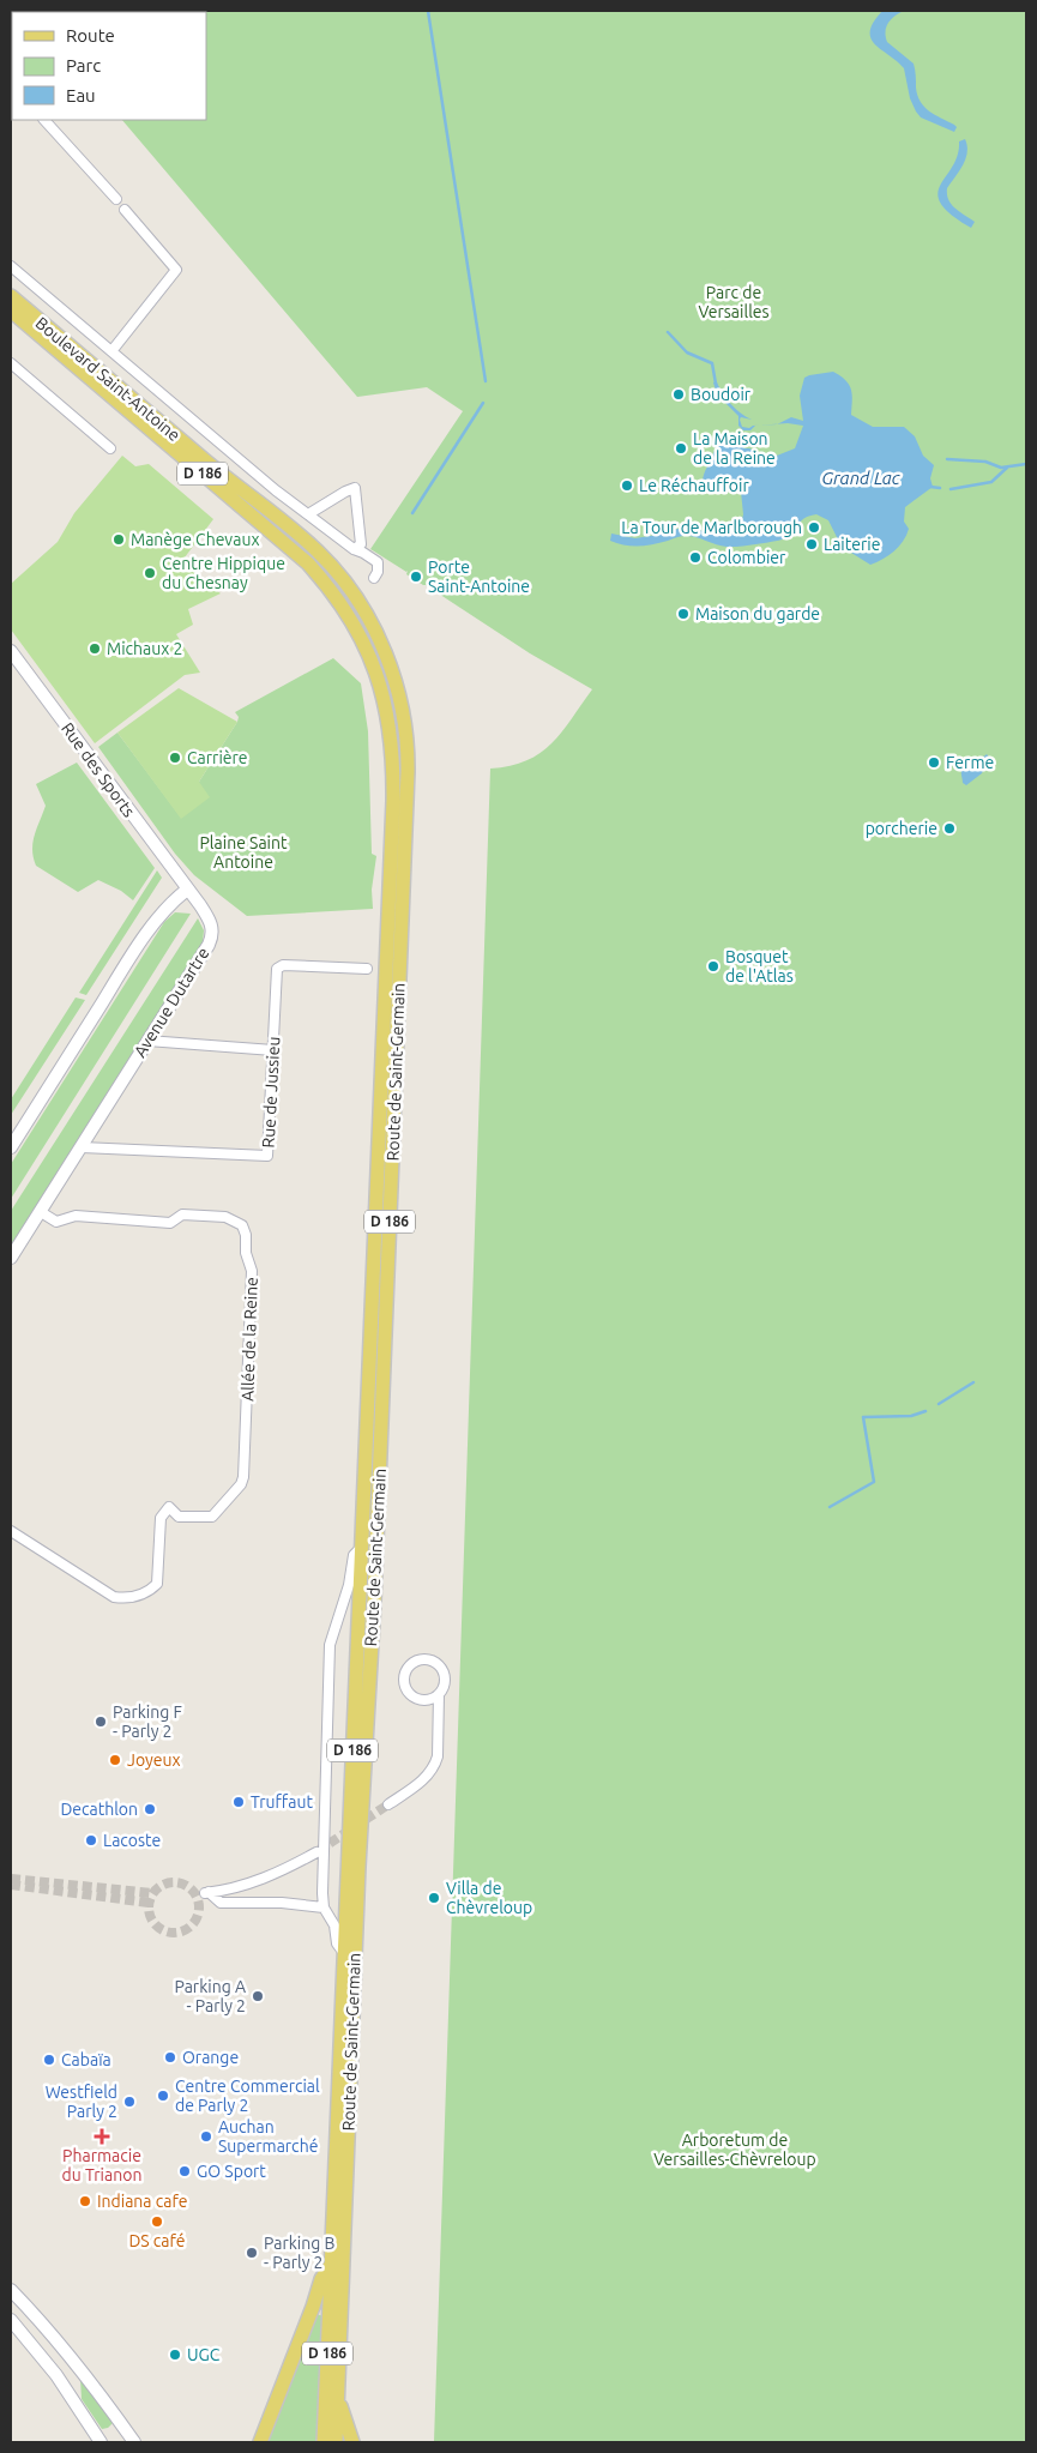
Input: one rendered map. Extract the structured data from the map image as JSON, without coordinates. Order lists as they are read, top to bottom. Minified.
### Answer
{"streets":{"main road":["Boulevard Saint-Antoine","D 186","Rue des Sports","Avenue Dutartre","Route de Saint-Germain"],"street":["Rue de Jussieu","Allée de la Reine"]},"crossings":[["Boulevard Saint-Antoine","Route de Saint-Germain"],["D 186","Route de Saint-Germain"],["Rue des Sports","Avenue Dutartre"],["Avenue Dutartre","Rue de Jussieu"],["Avenue Dutartre","Allée de la Reine"]],"water":["Grand Lac"],"parks":["Parc de Versailles","Plaine Saint Antoine","Arboretum de Versailles-Chèvreloup"],"places":{"other":["Boudoir","La Maison de la Reine","Le Réchauffoir","La Tour de Marlborough","Manège Chevaux","Laiterie","Colombier","Centre Hippique du Chesnay","Porte Saint-Antoine","Maison du garde","Michaux 2","Carrière","Ferme","porcherie","Bosquet de l'Atlas","Parking F - Parly 2","Joyeux","Truffaut","Decathlon","Lacoste","Villa de Chèvreloup","Parking A - Parly 2","Orange","Cabaïa","Centre Commercial de Parly 2","Westfield Parly 2","Auchan Supermarché","GO Sport","Indiana cafe","DS café","Parking B - Parly 2","UGC"],"health":["Pharmacie du Trianon"]},"legend":["Route","Parc","Eau"]}
